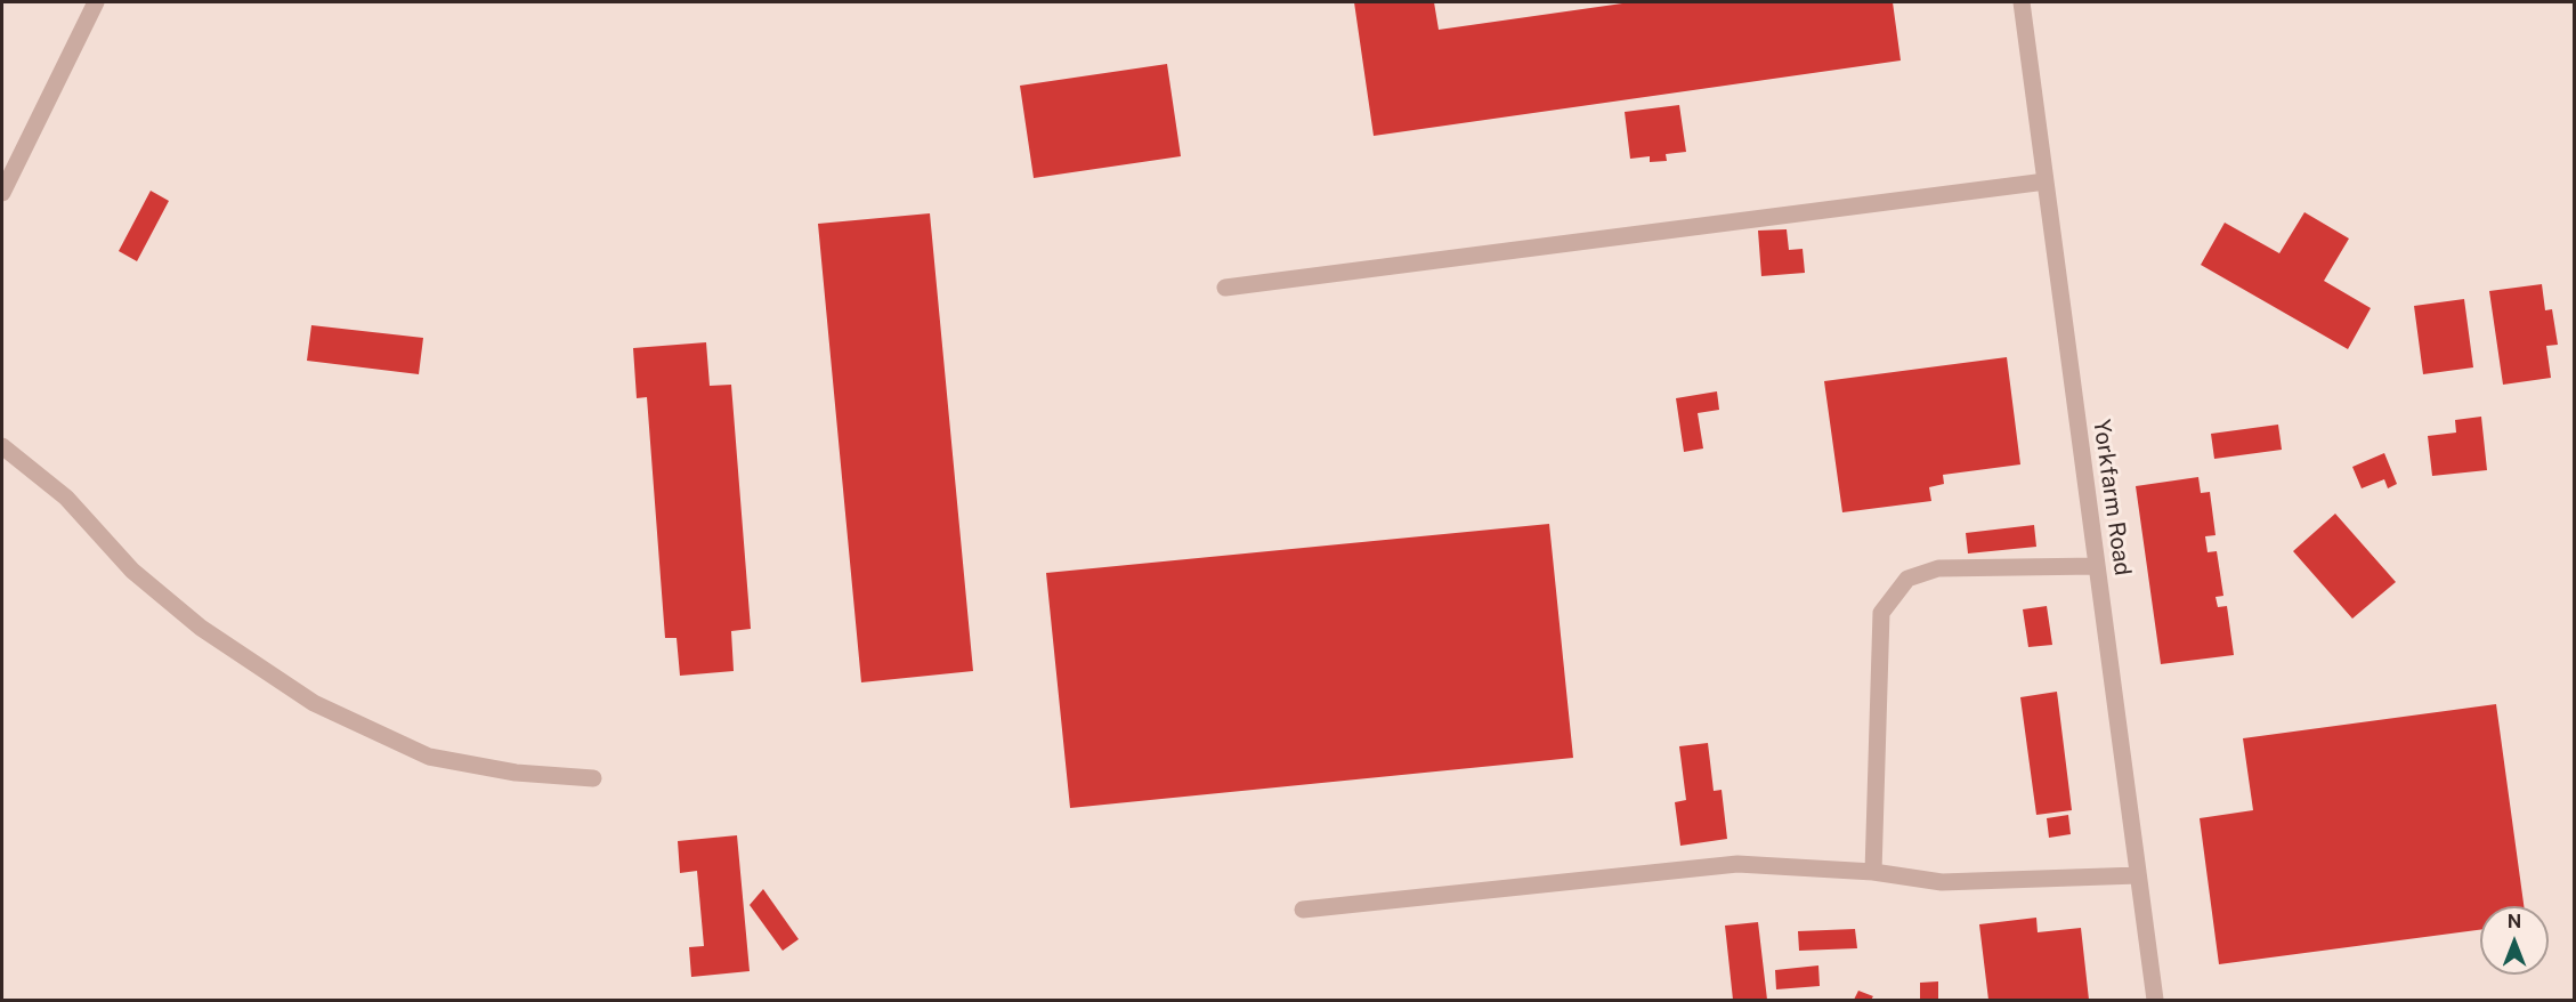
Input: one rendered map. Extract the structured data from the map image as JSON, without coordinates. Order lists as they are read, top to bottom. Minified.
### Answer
{"streets":{"street":["Yorkfarm Road"]},"north":"top"}
